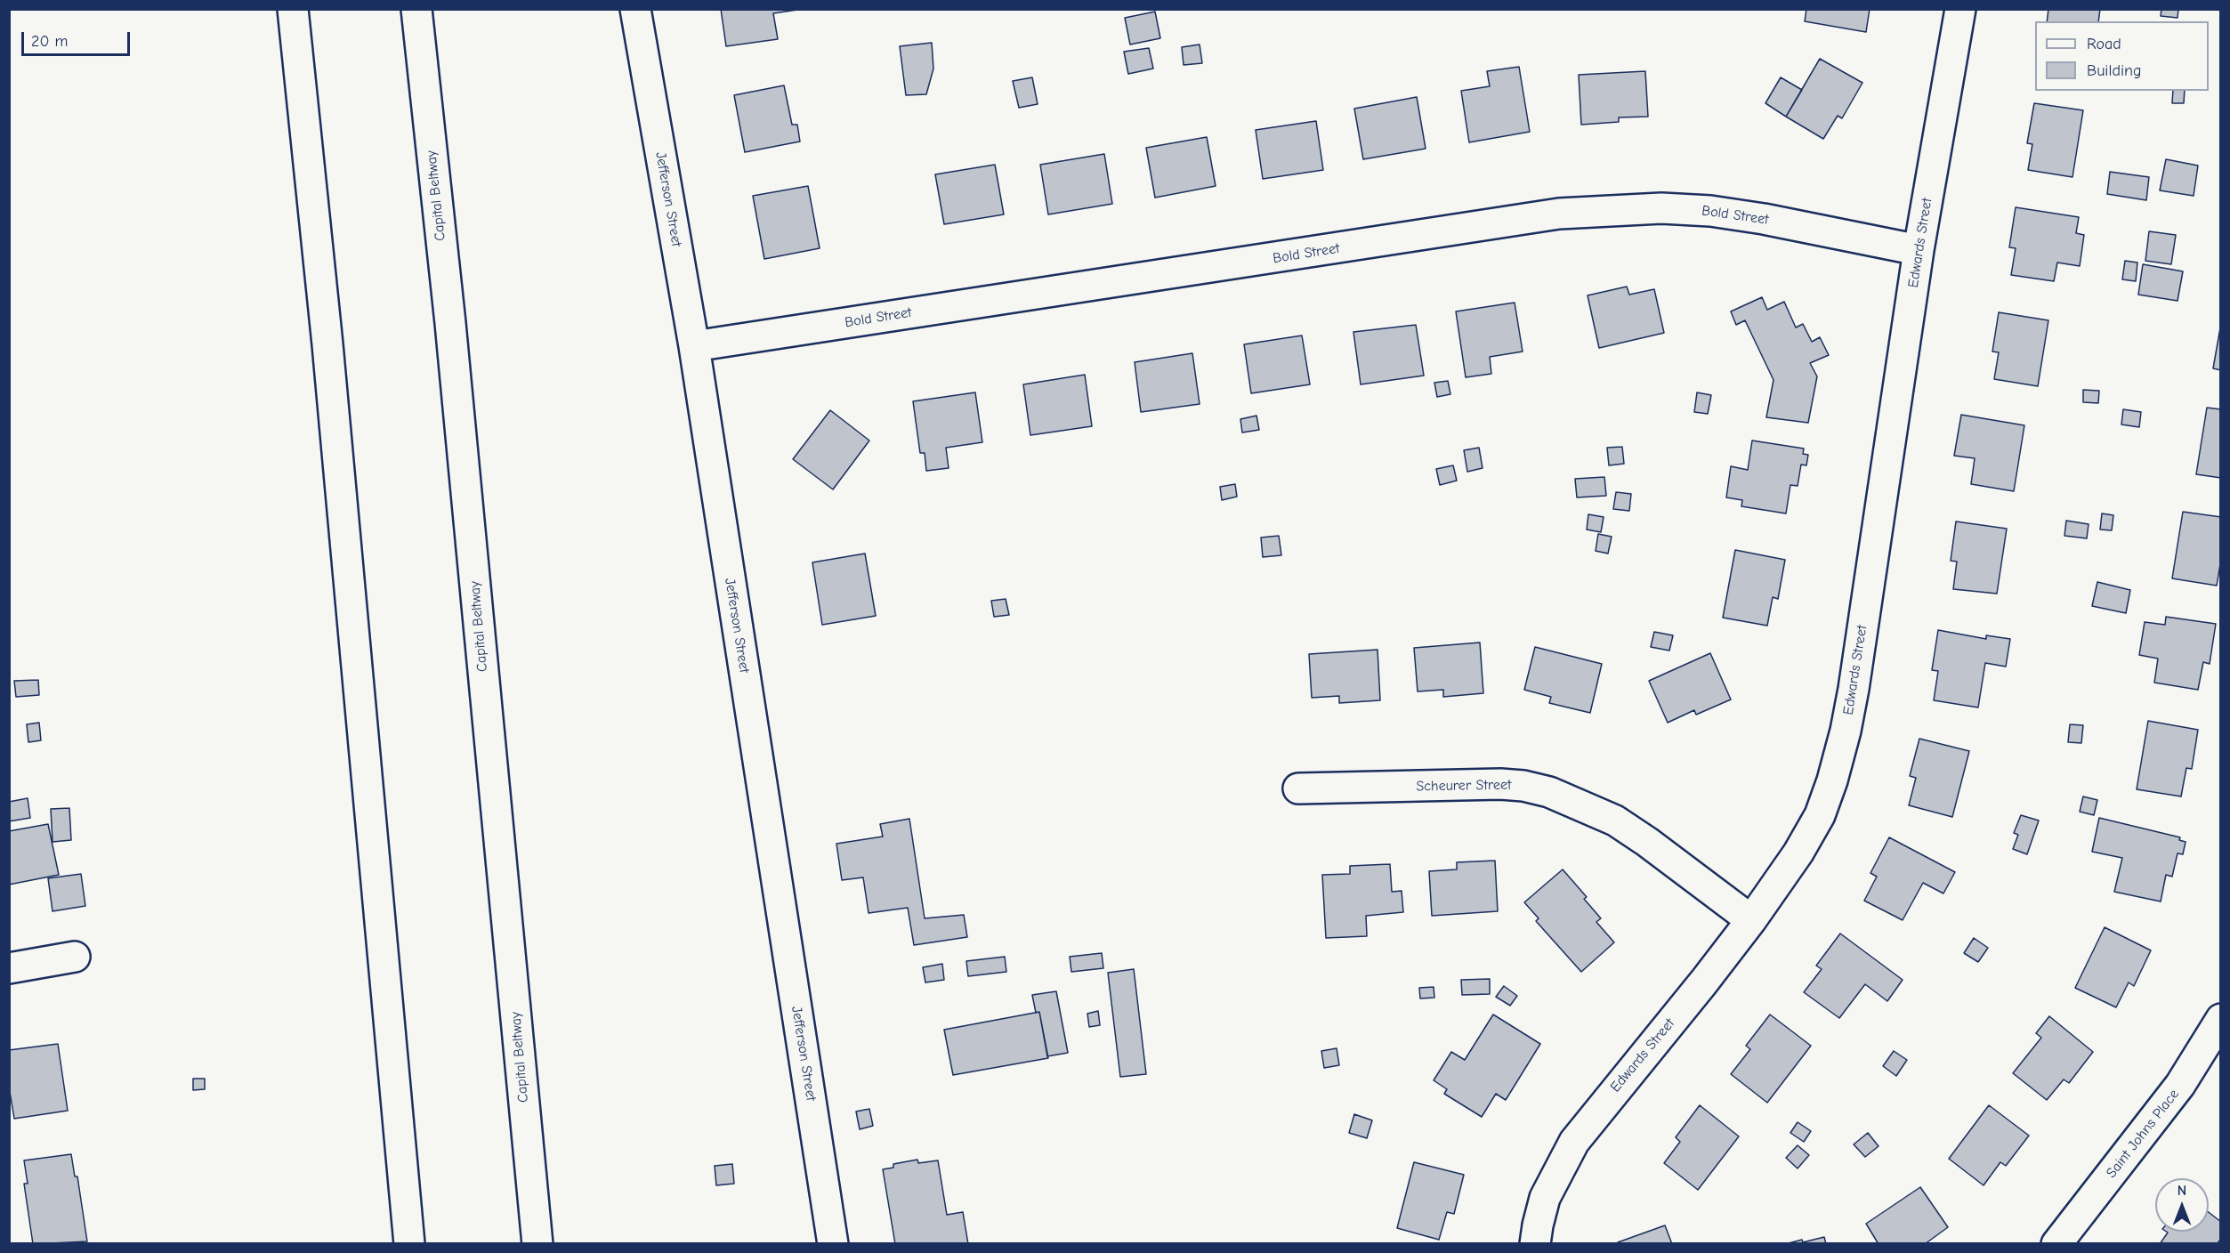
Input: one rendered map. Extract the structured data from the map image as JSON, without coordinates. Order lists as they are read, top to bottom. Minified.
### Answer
{"streets":{"main road":["Capital Beltway","Jefferson Street","Bold Street","Edwards Street","Scheurer Street","Saint Johns Place"]},"crossings":[["Jefferson Street","Bold Street"],["Bold Street","Edwards Street"],["Edwards Street","Scheurer Street"]],"legend":["Road","Building"],"scale_bar":"20 m","north":"top"}
